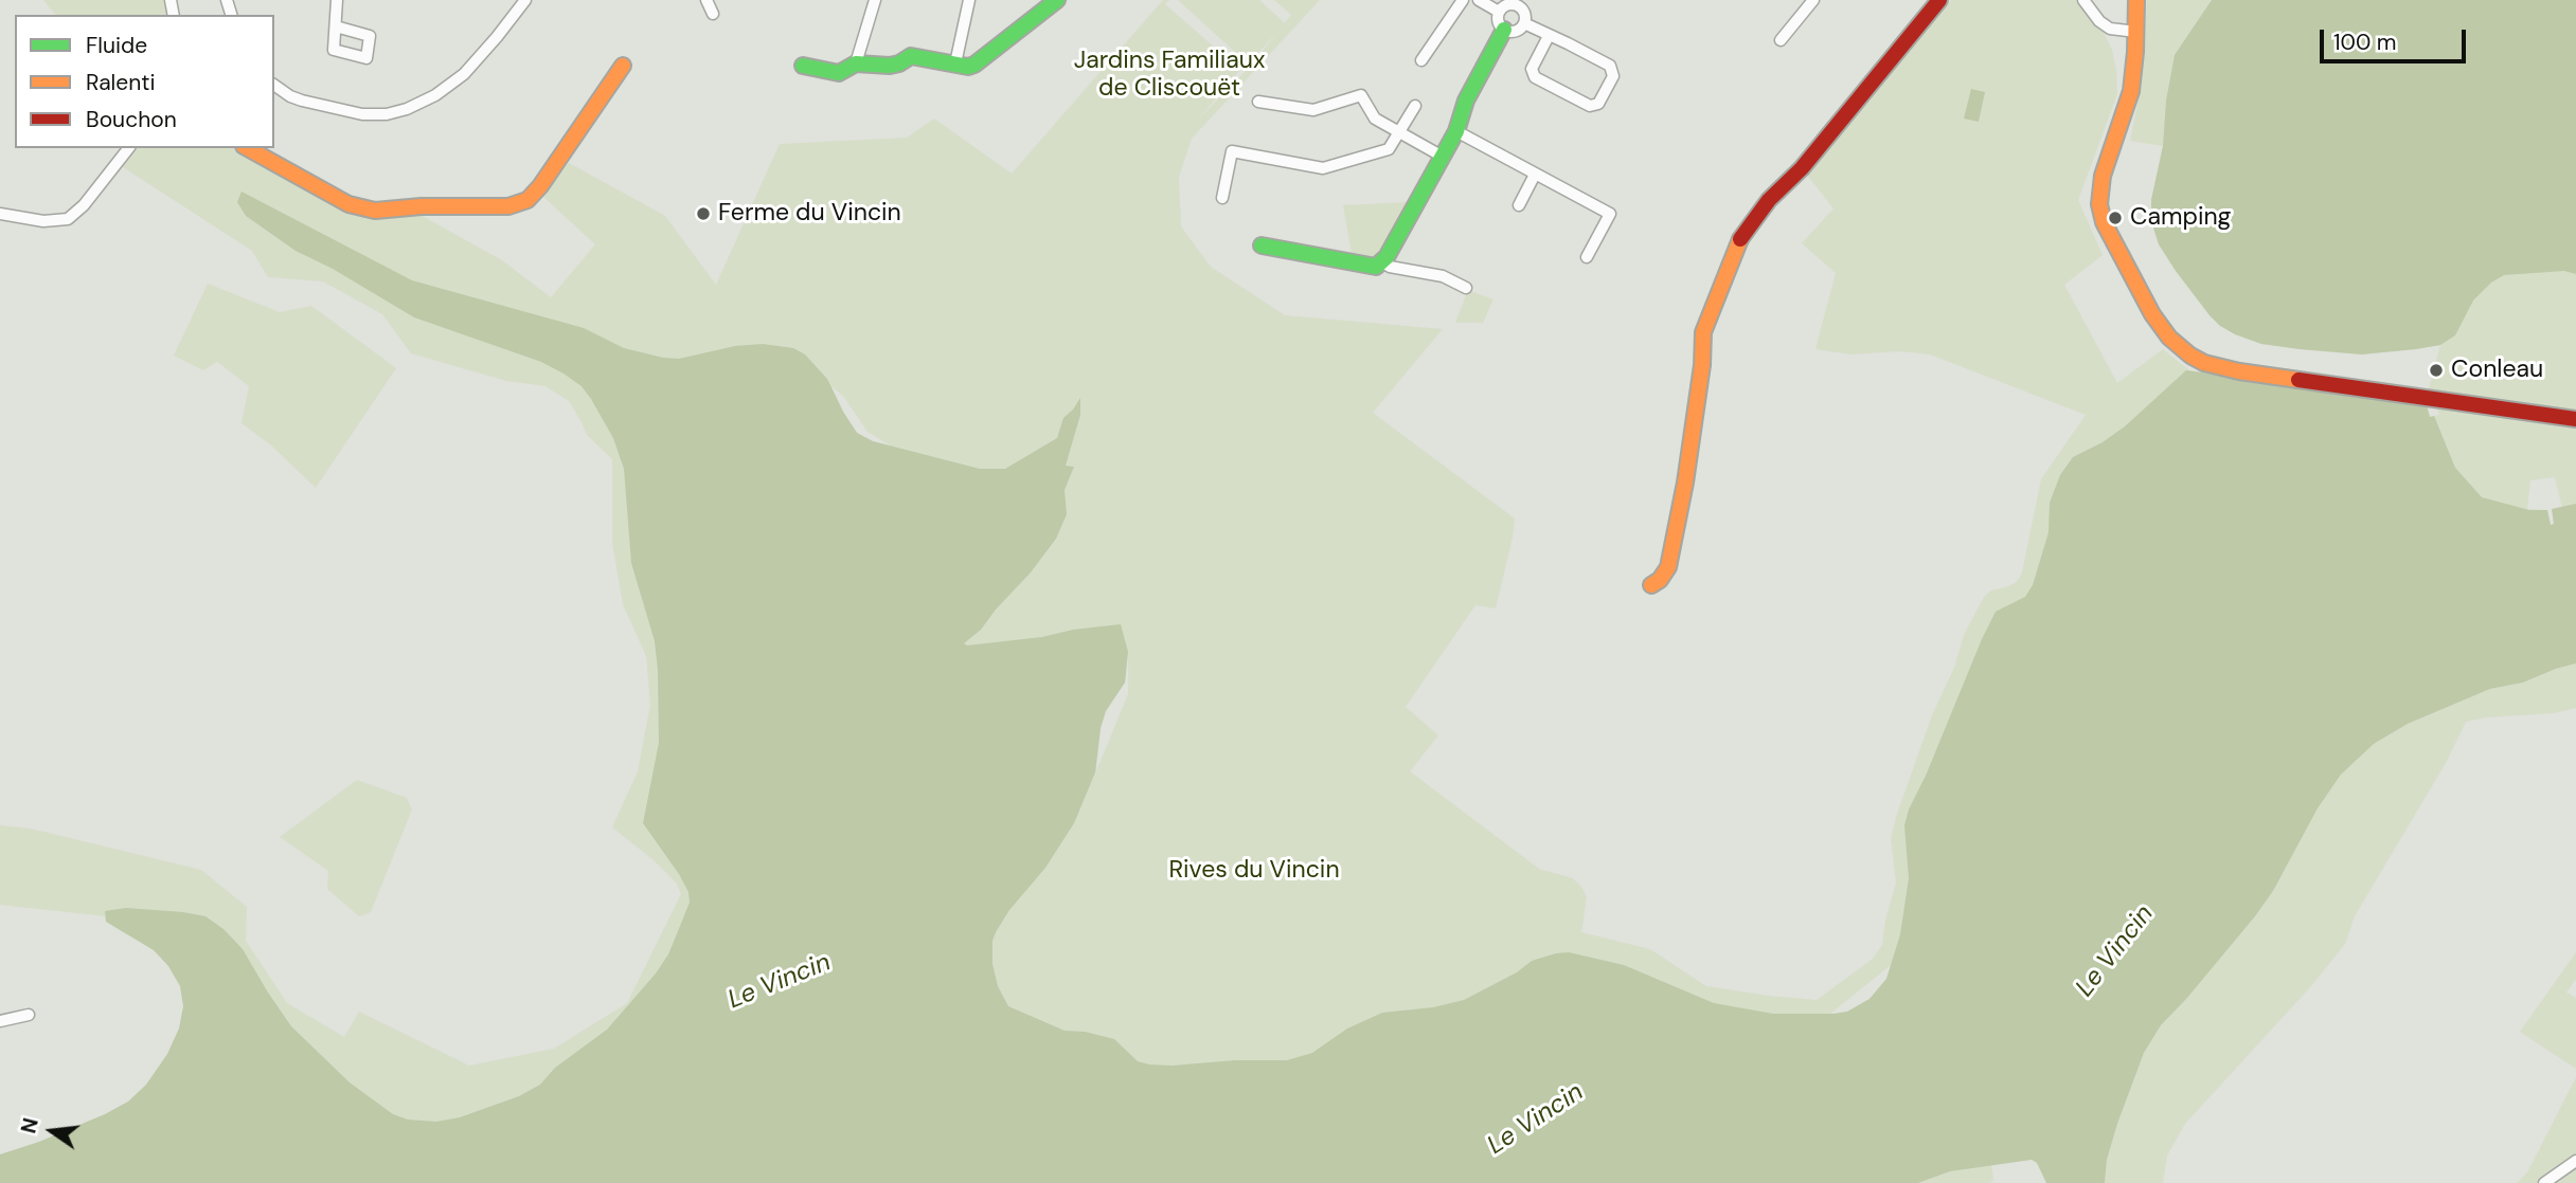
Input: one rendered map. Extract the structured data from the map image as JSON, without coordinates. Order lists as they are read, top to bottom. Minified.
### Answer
{"water":["Le Vincin"],"parks":["Jardins Familiaux de Cliscouët","Rives du Vincin"],"places":["Ferme du Vincin","Camping","Conleau"],"legend":["Fluide","Ralenti","Bouchon"],"scale_bar":"100 m","north":"left"}
